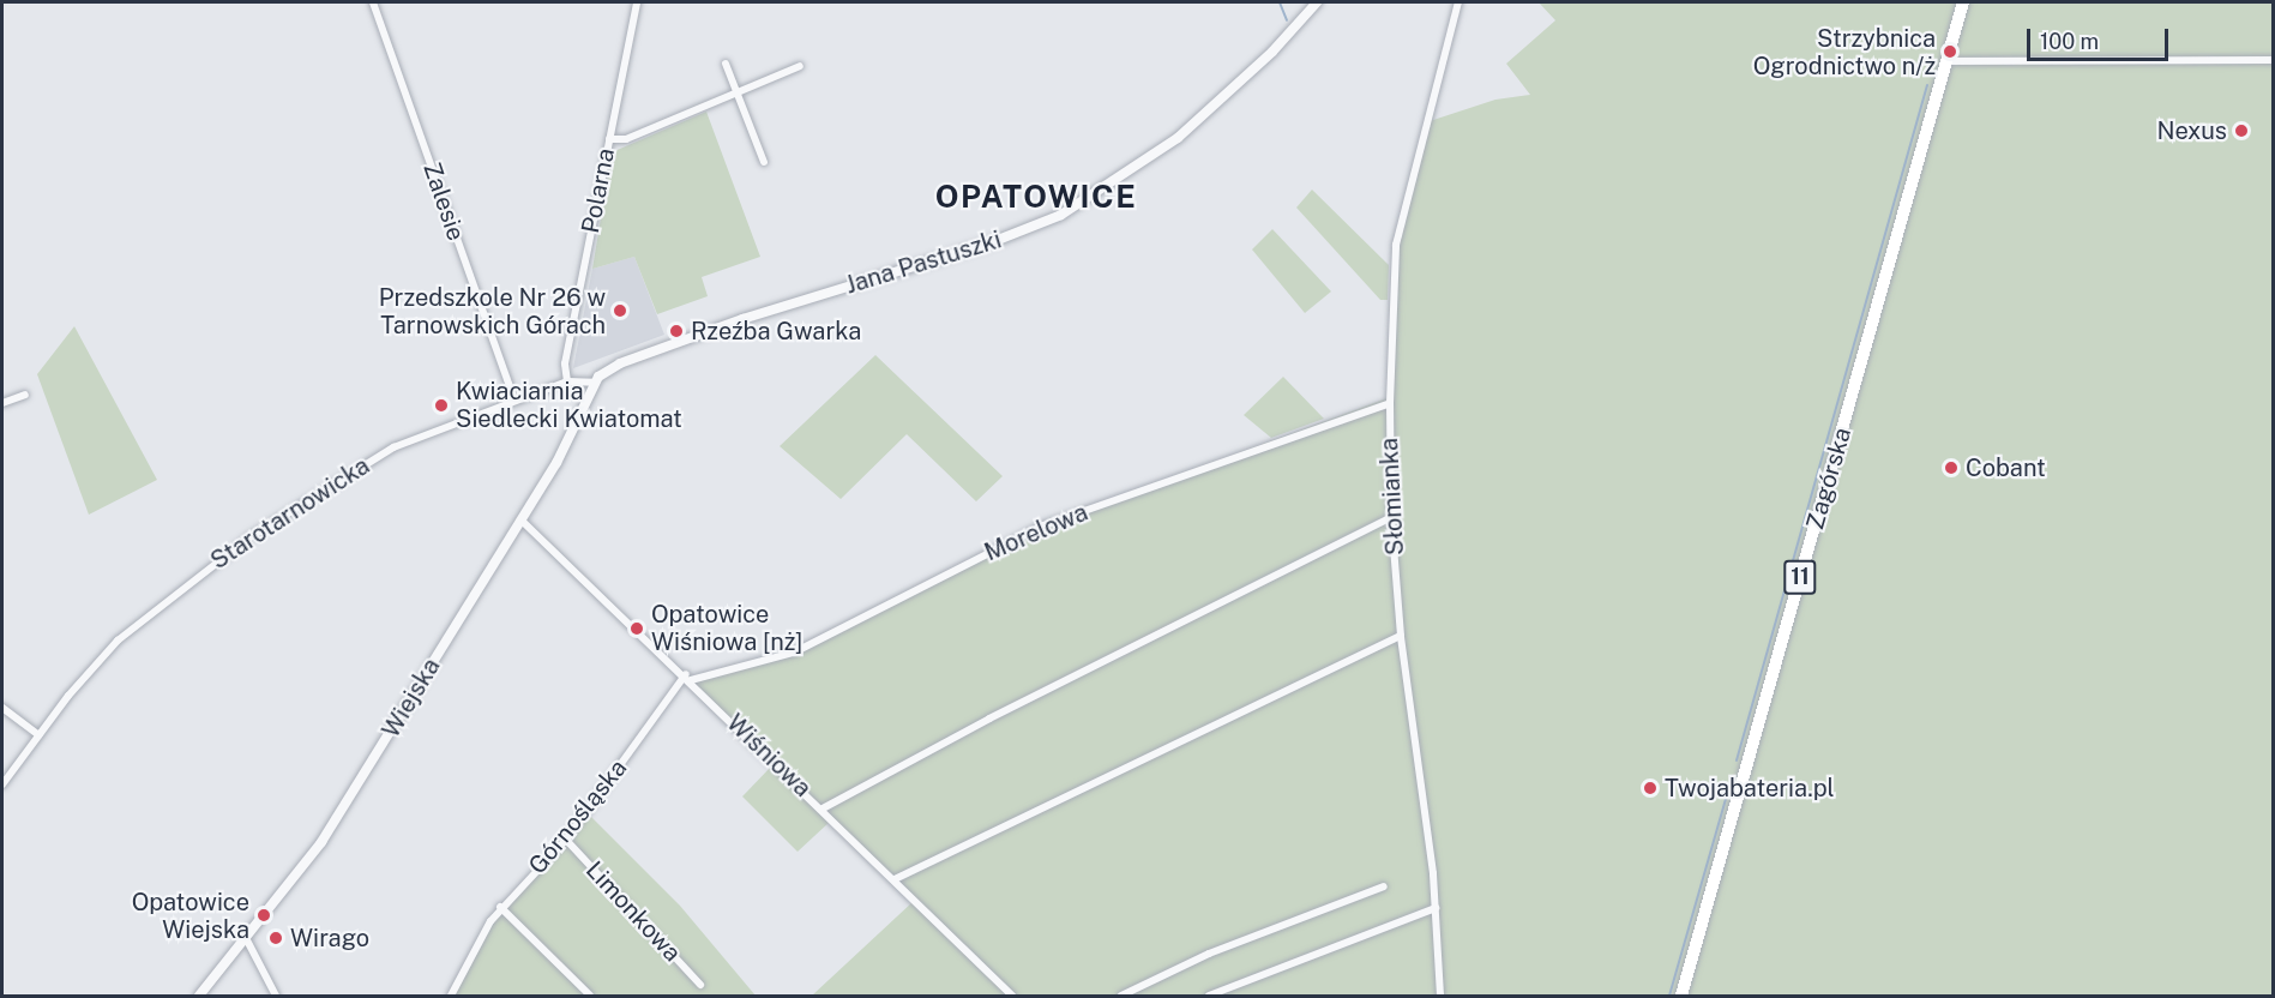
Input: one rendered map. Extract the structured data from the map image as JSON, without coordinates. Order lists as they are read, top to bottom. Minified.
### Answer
{"streets":{"highway":["Zagórska","11"],"street":["Polarna","Zalesie","Jana Pastuszki","Słomianka","Starotarnowicka","Morelowa","Wiejska","Wiśniowa","Górnośląska","Limonkowa"]},"crossings":[["Polarna","Starotarnowicka"],["Zalesie","Starotarnowicka"],["Jana Pastuszki","Starotarnowicka"],["Jana Pastuszki","Wiejska"],["Słomianka","Morelowa"],["Starotarnowicka","Wiejska"],["Morelowa","Wiśniowa"],["Morelowa","Górnośląska"],["Wiejska","Wiśniowa"],["Wiśniowa","Górnośląska"],["Górnośląska","Limonkowa"]],"districts":["OPATOWICE"],"places":["Strzybnica Ogrodnictwo n/ż","Nexus","Przedszkole Nr 26 w Tarnowskich Górach","Rzeźba Gwarka","Kwiaciarnia Siedlecki Kwiatomat","Cobant","Opatowice Wiśniowa [nż]","Twojabateria.pl","Opatowice Wiejska","Wirago"],"scale_bar":"100 m"}
